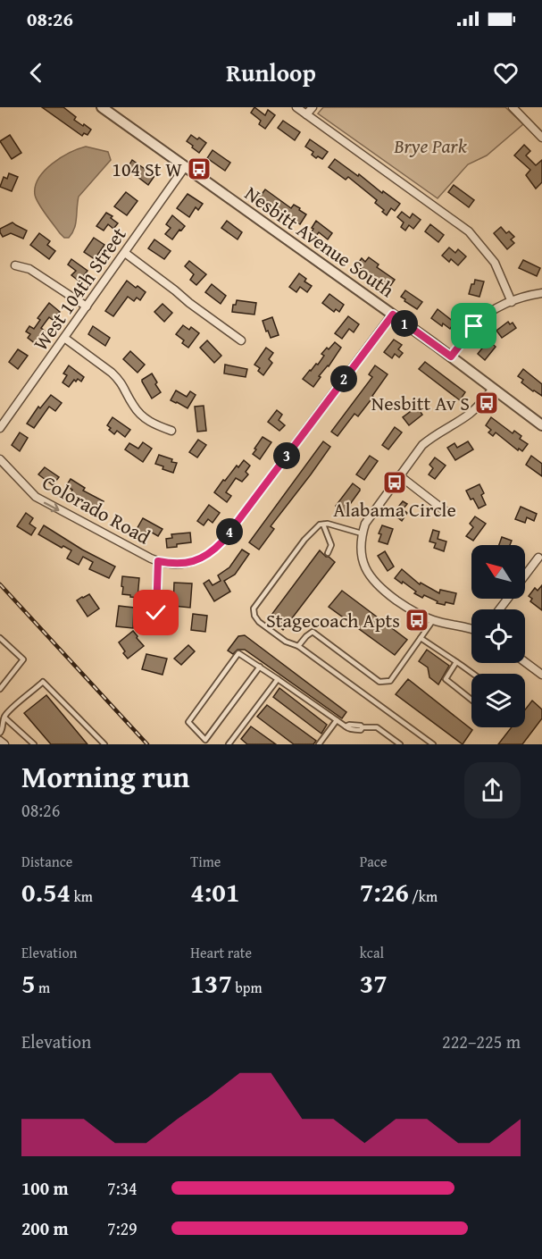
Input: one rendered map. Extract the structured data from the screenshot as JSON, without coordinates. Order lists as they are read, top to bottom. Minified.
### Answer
{"streets":{"street":["Nesbitt Avenue South","West 104th Street","Colorado Road"]},"crossings":[["Nesbitt Avenue South","West 104th Street"]],"one_way":["Colorado Road"],"parks":["Brye Park"],"places":{"bus stop":["104 St W","Nesbitt Av S","Alabama Circle","Stagecoach Apts"]},"north":"top left","page":{"status":"08:26","header":"Runloop","pins":["1","2","3","4"],"heading":["Morning run","08:26"],"stats":[["Distance","0.54 km"],["Time","4:01"],["Pace","7:26 /km"],["Elevation","5 m"],["Heart rate","137 bpm"],["kcal","37"]],"chart":["Elevation","222–225 m"],"list":[{"name":"100 m","note":"7:34"},{"name":"200 m","note":"7:29"}]}}
